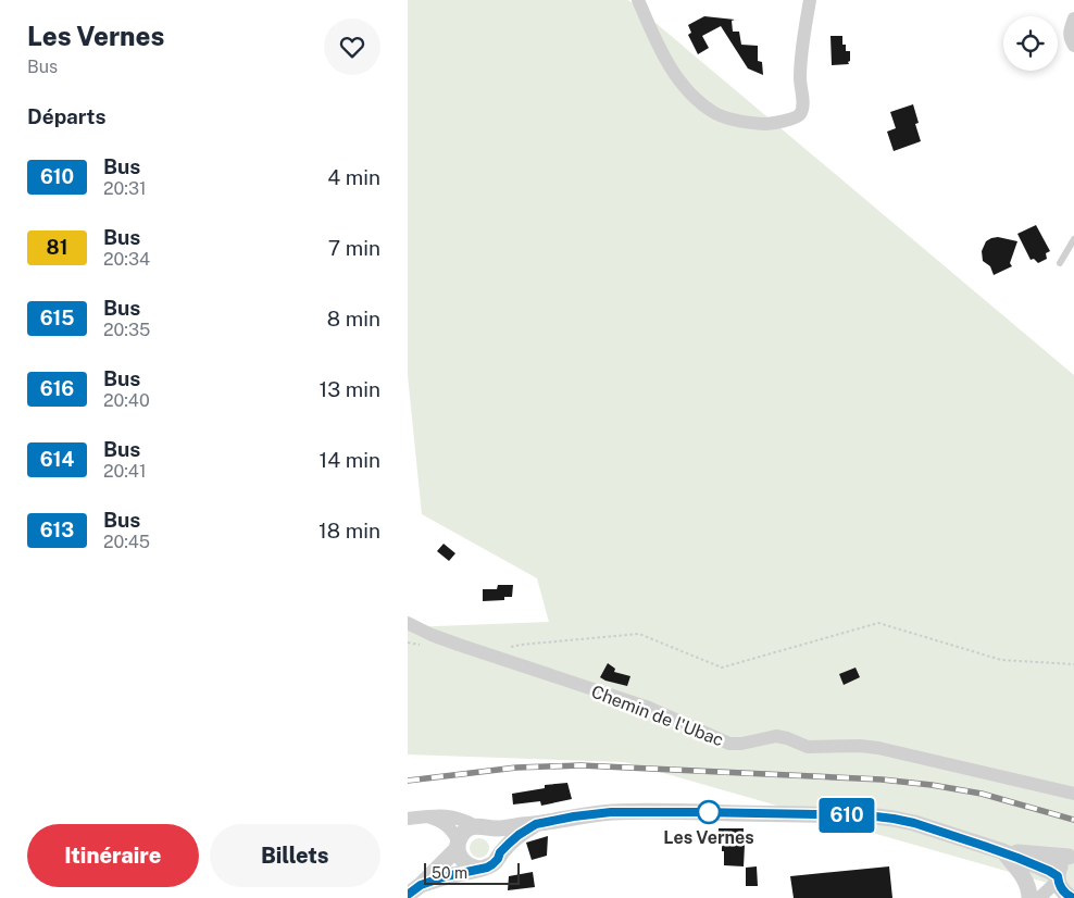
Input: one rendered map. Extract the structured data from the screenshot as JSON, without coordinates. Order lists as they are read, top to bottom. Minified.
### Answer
{"streets":{"street":["Chemin de l'Ubac"]},"places":["Les Vernes"],"lines":["bus line 610"],"scale_bar":"50 m","page":{"heading":[["Les Vernes","Bus"],"Départs"],"on_map":"610","list":[{"mark":"610","name":"Bus","note":"20:31","value":"4 min"},{"mark":"81","name":"Bus","note":"20:34","value":"7 min"},{"mark":"615","name":"Bus","note":"20:35","value":"8 min"},{"mark":"616","name":"Bus","note":"20:40","value":"13 min"},{"mark":"614","name":"Bus","note":"20:41","value":"14 min"},{"mark":"613","name":"Bus","note":"20:45","value":"18 min"}],"buttons":["Itinéraire","Billets"],"scale":"50 m"}}
